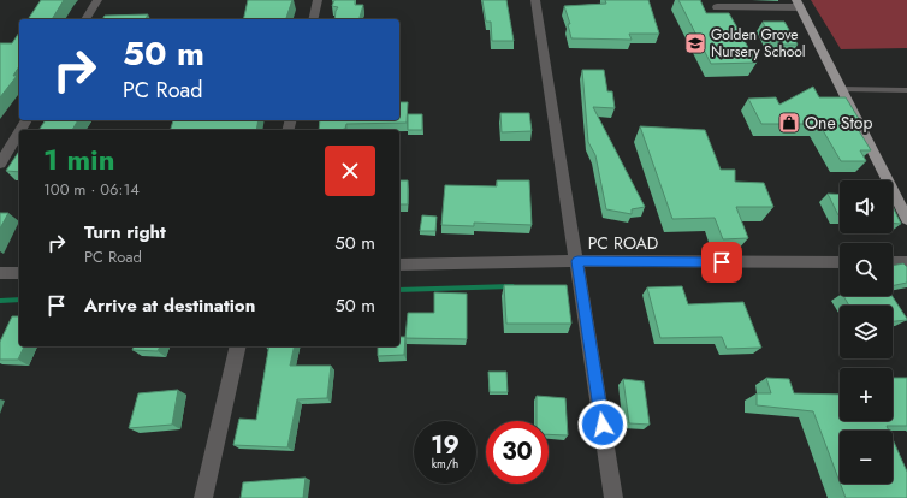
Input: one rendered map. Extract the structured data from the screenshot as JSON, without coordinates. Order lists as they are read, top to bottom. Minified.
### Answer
{"streets":{"street":["PC ROAD"]},"places":{"school or university":["Golden Grove Nursery School"],"shop":["One Stop"]},"page":{"turn":["50 m","PC Road"],"heading":["1 min","100 m · 06:14"],"map_buttons":["+","−"],"list":[{"name":"Turn right","note":"PC Road","value":"50 m"},{"name":"Arrive at destination","value":"50 m"}],"speed":"19 km/h","limit":"30"}}
